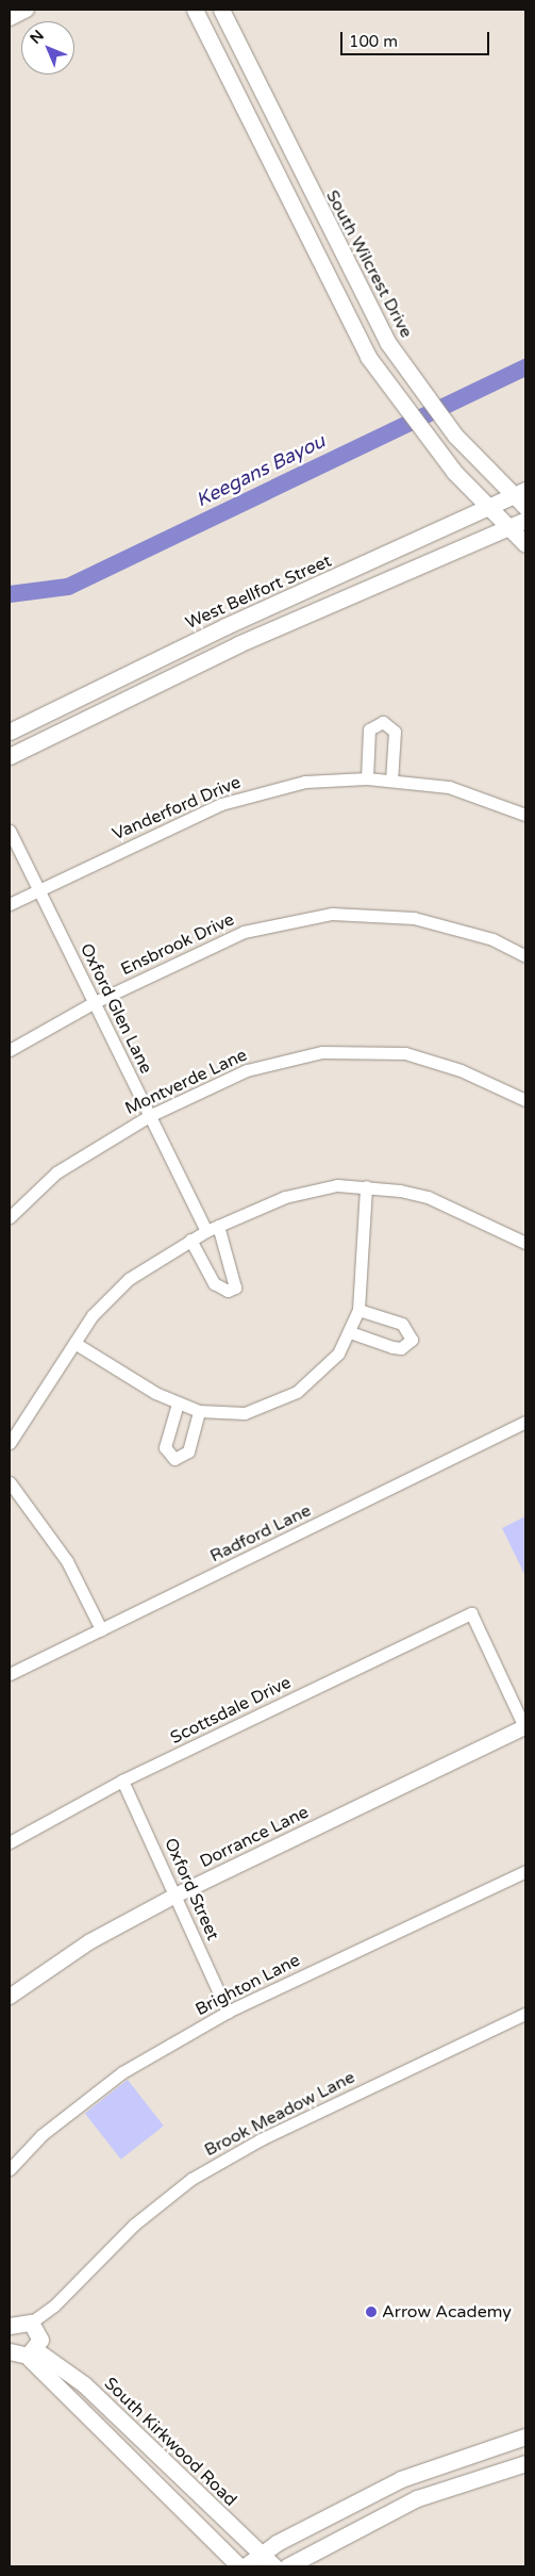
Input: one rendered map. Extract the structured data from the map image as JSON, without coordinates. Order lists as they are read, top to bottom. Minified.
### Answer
{"streets":{"main road":["South Wilcrest Drive","West Bellfort Street","South Kirkwood Road"],"street":["Vanderford Drive","Ensbrook Drive","Oxford Glen Lane","Montverde Lane","Radford Lane","Scottsdale Drive","Dorrance Lane","Oxford Street","Brighton Lane","Brook Meadow Lane"]},"crossings":[["South Wilcrest Drive","West Bellfort Street"],["Vanderford Drive","Oxford Glen Lane"],["Ensbrook Drive","Oxford Glen Lane"],["Oxford Glen Lane","Montverde Lane"],["Scottsdale Drive","Dorrance Lane"],["Scottsdale Drive","Oxford Street"],["Dorrance Lane","Oxford Street"],["Oxford Street","Brighton Lane"]],"water":["Keegans Bayou"],"places":["Arrow Academy"],"scale_bar":"100 m","north":"top left"}
